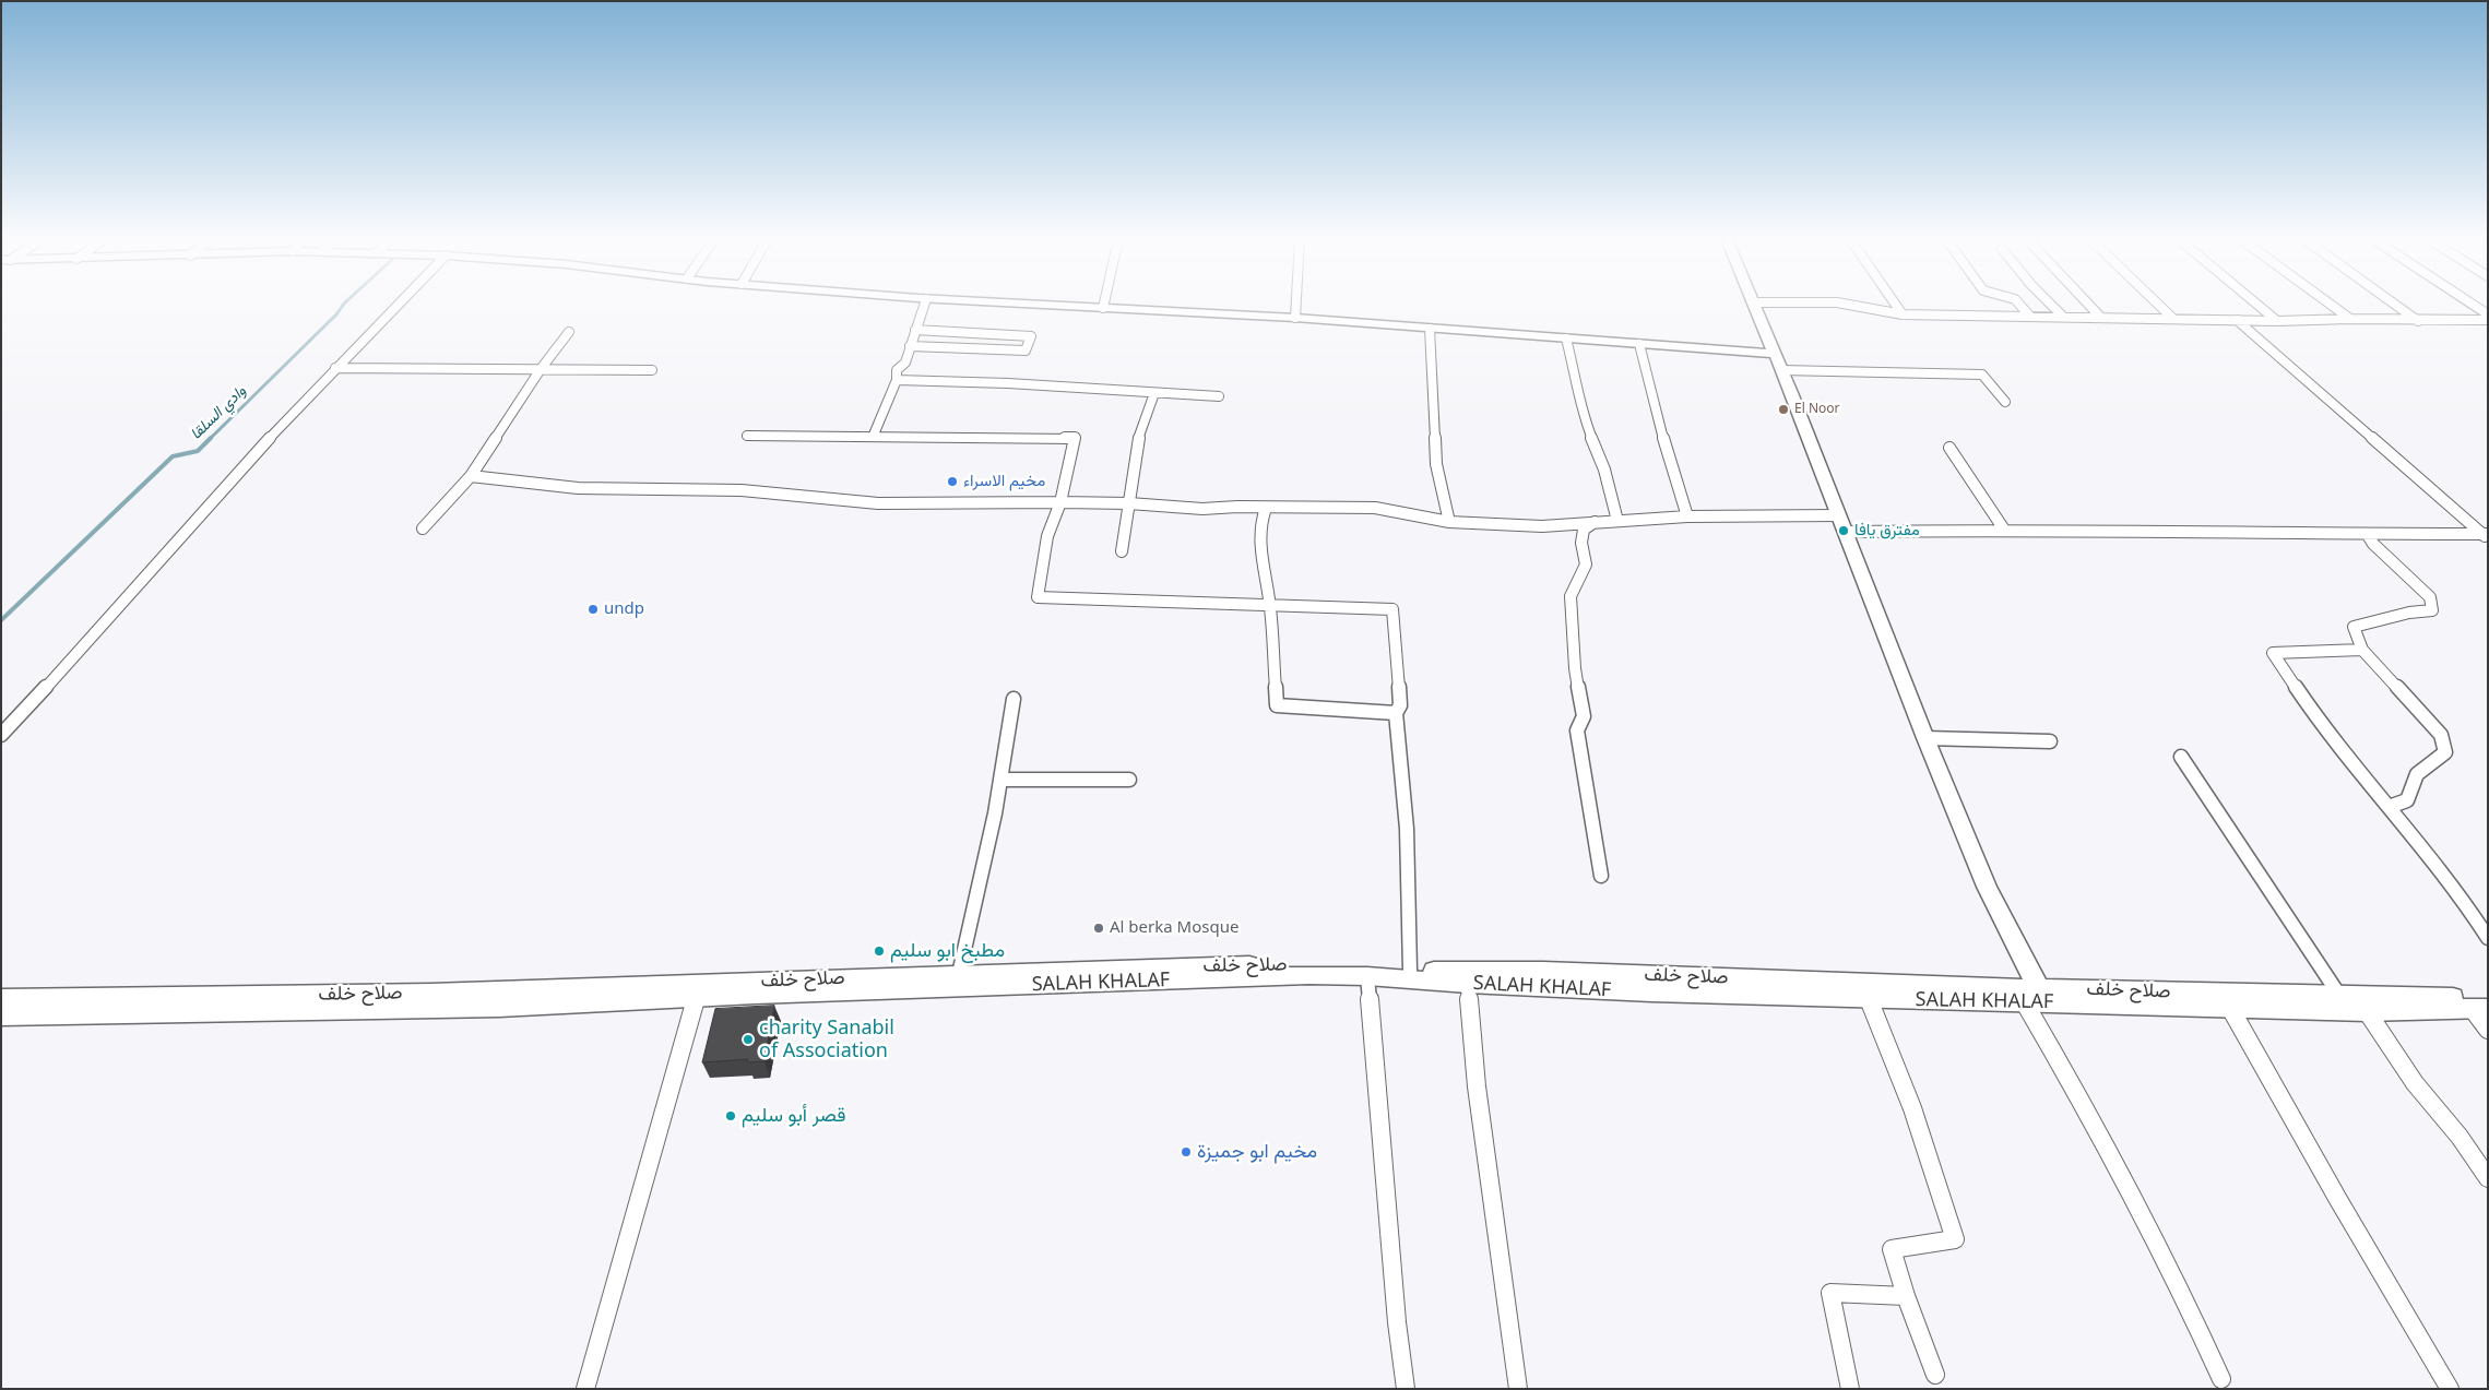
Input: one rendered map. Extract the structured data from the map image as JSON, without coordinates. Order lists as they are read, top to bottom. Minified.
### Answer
{"streets":{"main road":["SALAH KHALAF"],"street":["صلاح خلف"]},"crossings":[["صلاح خلف","SALAH KHALAF"]],"water":["وادي السلقا"],"places":["El Noor","مخيم الاسراء","مفترق يافا","undp","Al berka Mosque","مطبخ ابو سليم","charity Sanabil of Association","قصر أبو سليم","مخيم ابو جميزة"]}
